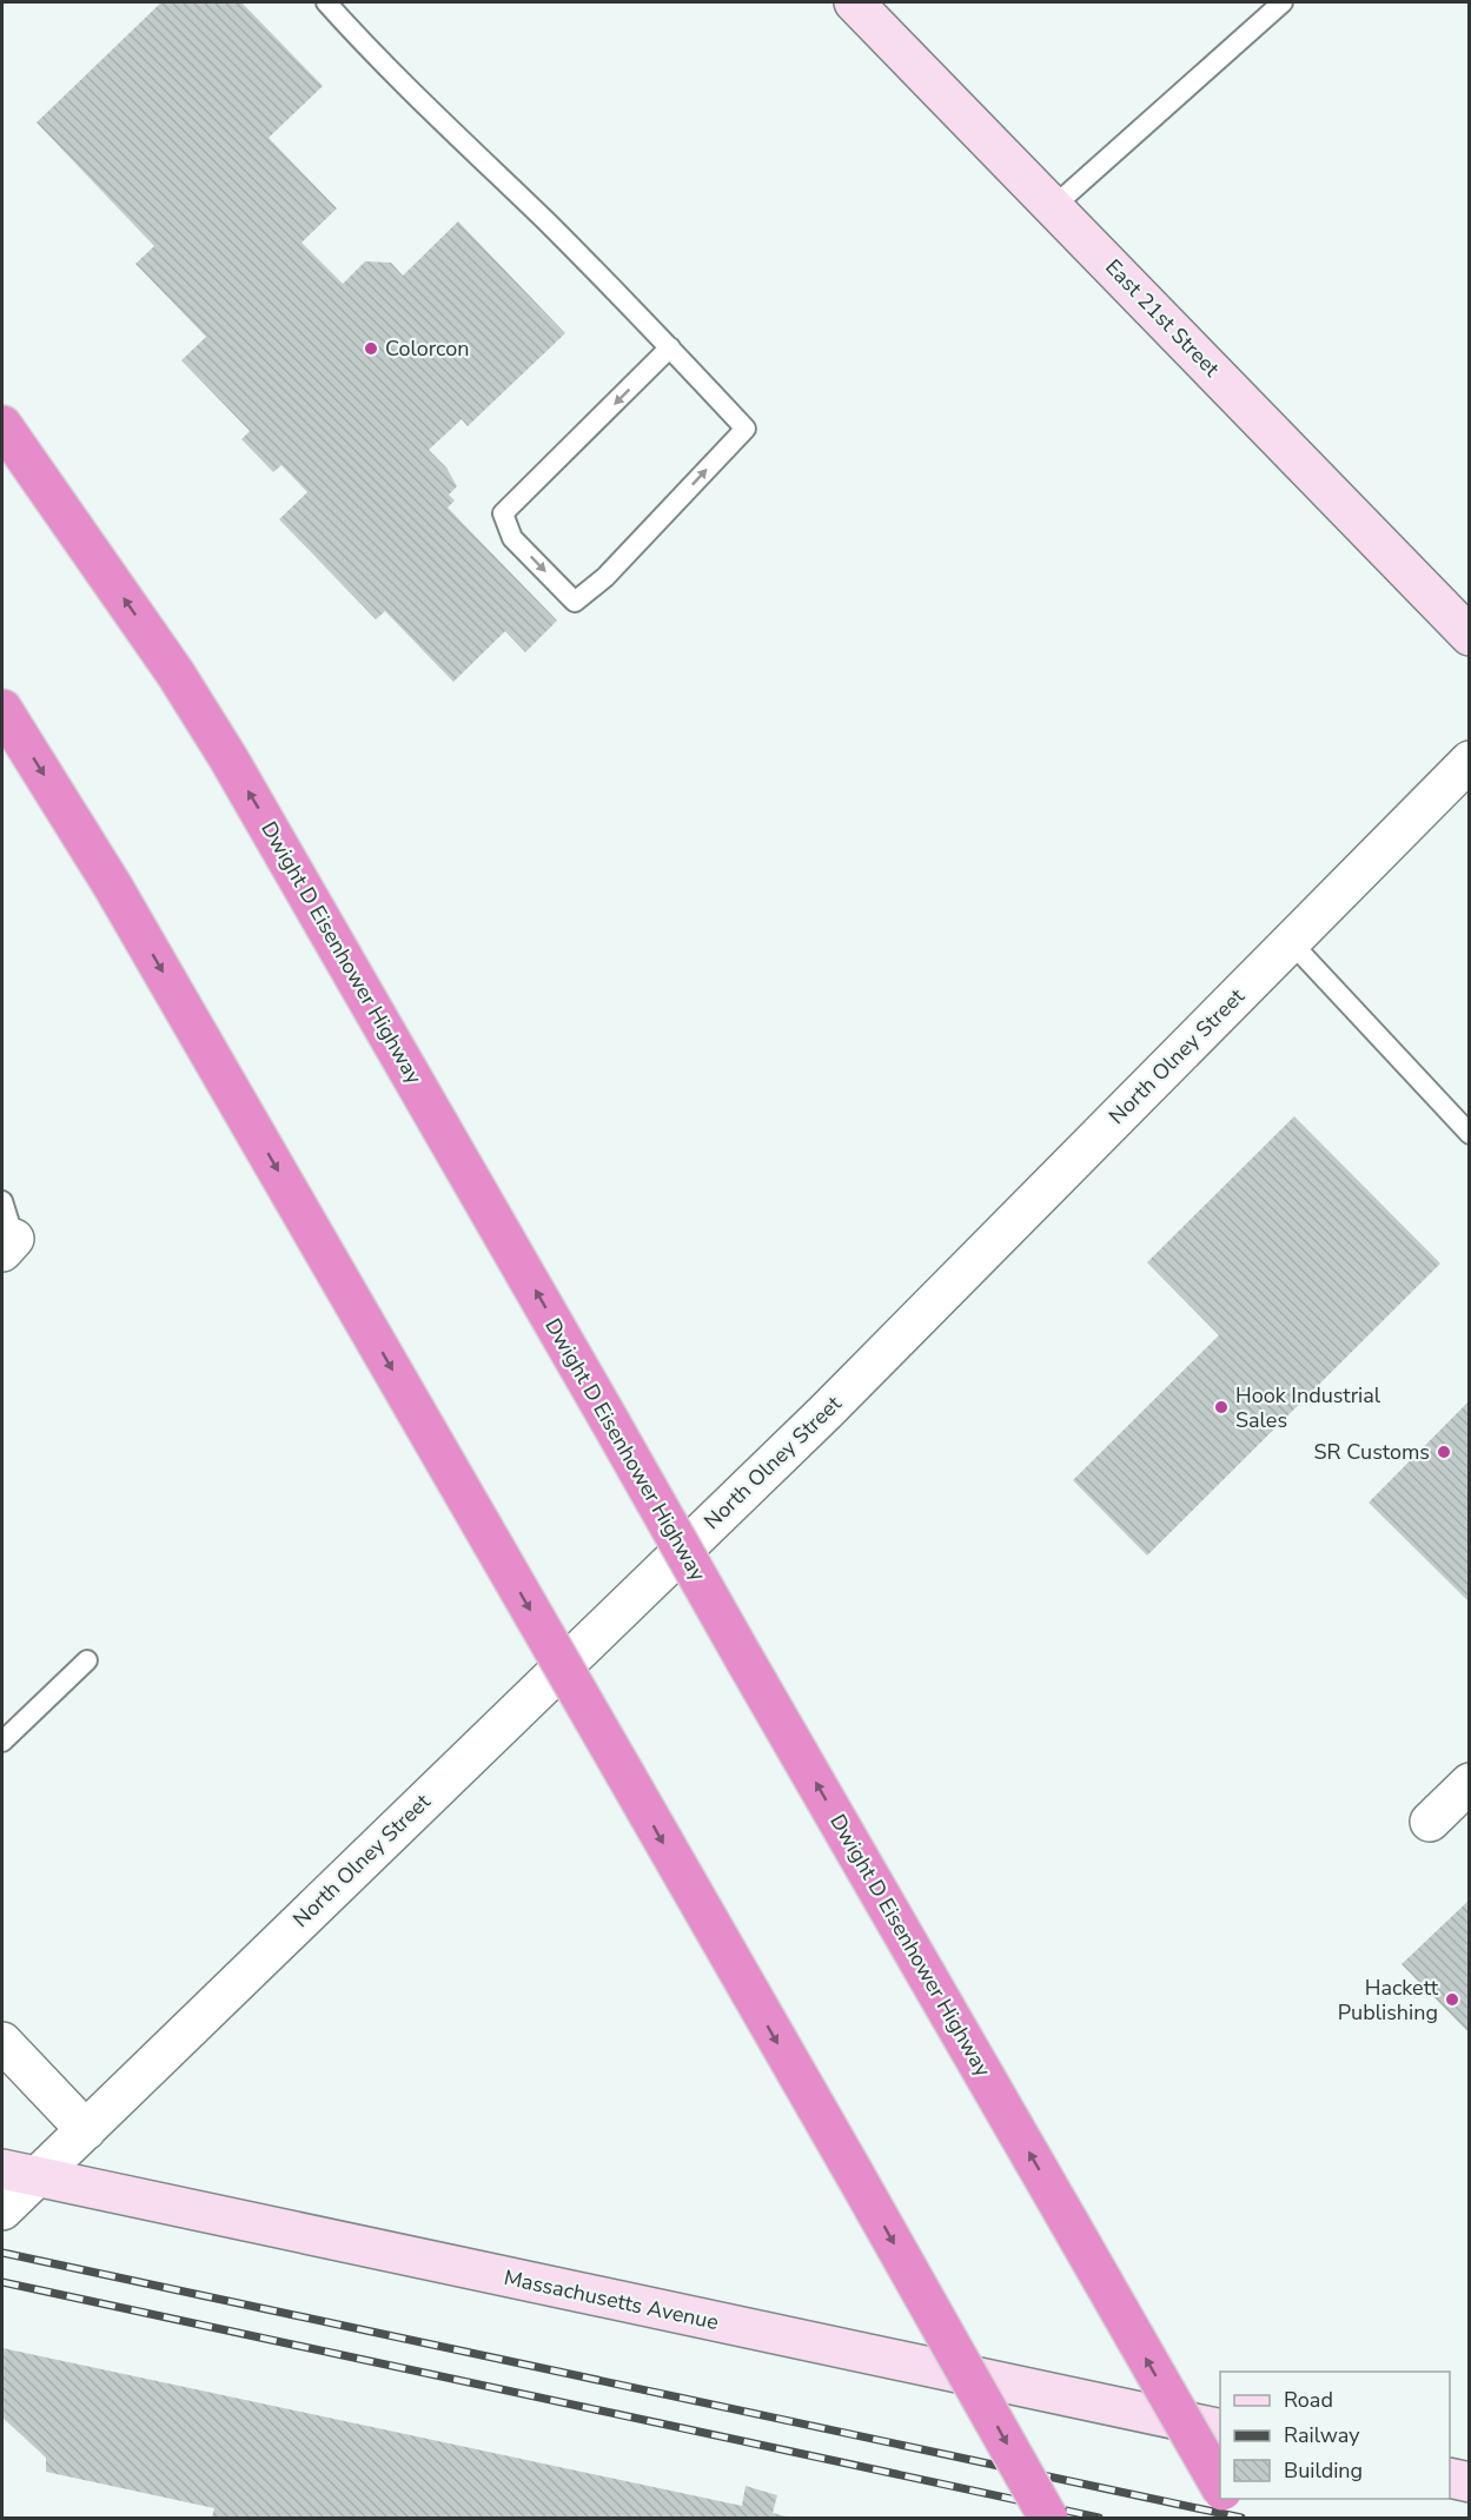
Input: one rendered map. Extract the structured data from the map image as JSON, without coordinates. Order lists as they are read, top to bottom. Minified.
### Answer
{"streets":{"highway":["Dwight D Eisenhower Highway"],"street":["East 21st Street","North Olney Street","Massachusetts Avenue"]},"crossings":[["North Olney Street","Massachusetts Avenue"]],"places":["Colorcon","Hook Industrial Sales","SR Customs","Hackett Publishing"],"legend":["Road","Railway","Building"]}
